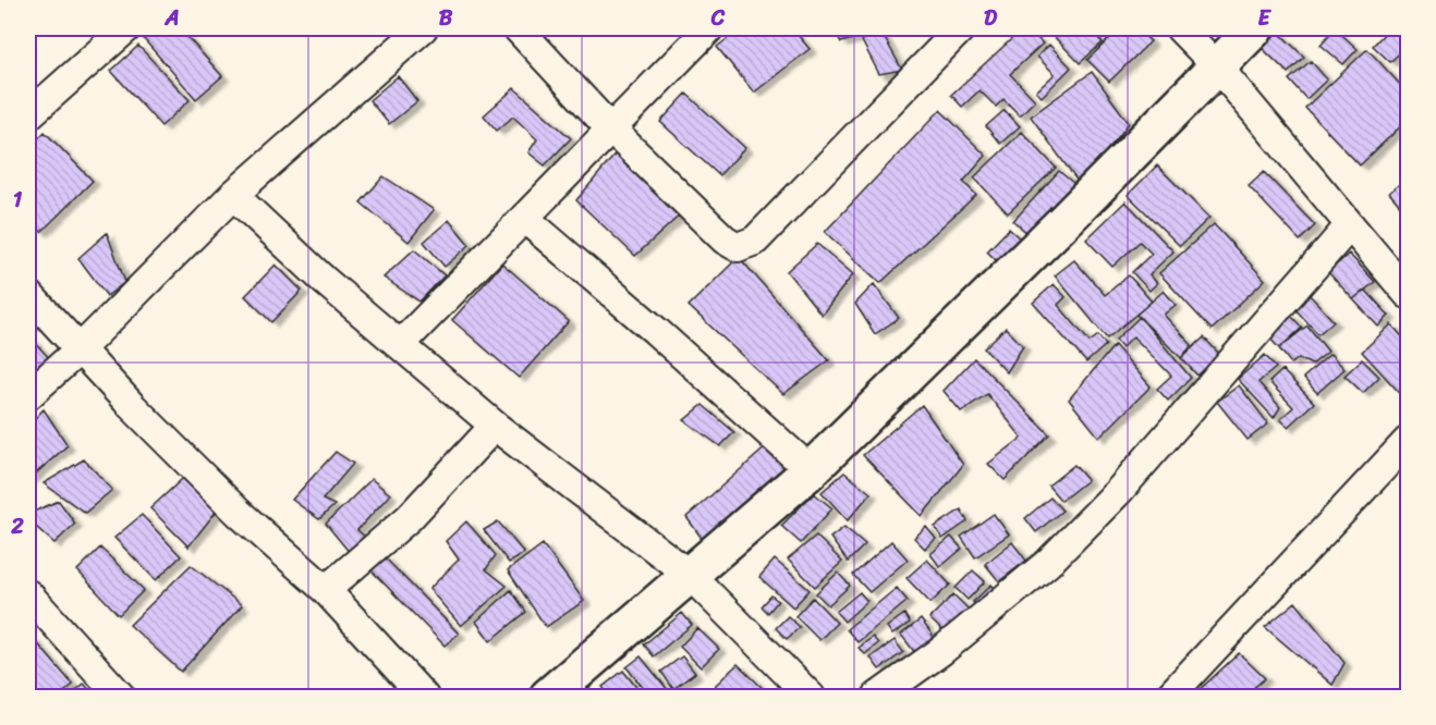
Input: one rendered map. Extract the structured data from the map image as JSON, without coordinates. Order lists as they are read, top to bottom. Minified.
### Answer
{"grid":{"columns":["A","B","C","D","E"],"rows":["1","2"]}}
